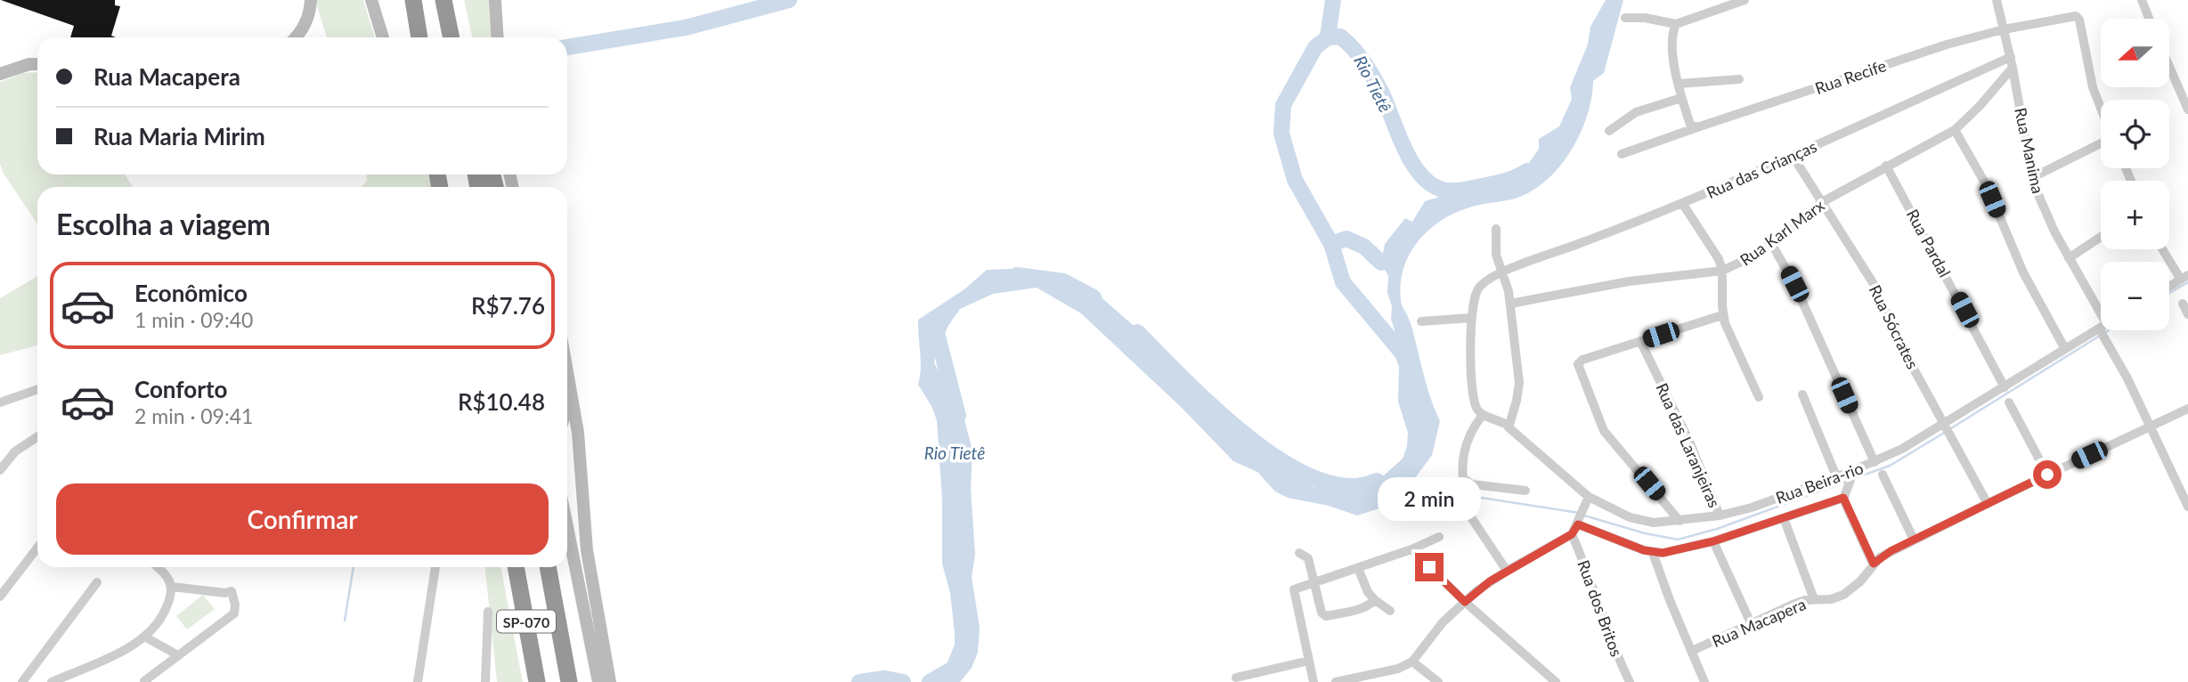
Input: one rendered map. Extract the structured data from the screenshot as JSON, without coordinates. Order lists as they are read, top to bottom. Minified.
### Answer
{"streets":{"highway":["SP-070"],"street":["Rua Recife","Rua Manima","Rua das Crianças","Rua Karl Marx","Rua Pardal","Rua Sócrates","Rua das Laranjeiras","Rua Beira-rio","Rua dos Britos","Rua Macapera"]},"crossings":[["Rua Recife","Rua Manima"],["Rua Manima","Rua das Crianças"],["Rua Manima","Rua Karl Marx"],["Rua Manima","Rua Macapera"],["Rua das Crianças","Rua Sócrates"],["Rua Karl Marx","Rua Pardal"],["Rua Karl Marx","Rua Sócrates"],["Rua Pardal","Rua Beira-rio"],["Rua Sócrates","Rua Beira-rio"],["Rua Sócrates","Rua Macapera"],["Rua das Laranjeiras","Rua Beira-rio"]],"water":["Rio Tietê"],"north":"left","page":{"map_buttons":["+","−"],"banner":["Rua Macapera","Rua Maria Mirim"],"heading":"Escolha a viagem","list":[{"name":"Econômico","note":"1 min · 09:40","value":"R$7.76"},{"name":"Conforto","note":"2 min · 09:41","value":"R$10.48"}],"buttons":"Confirmar","bubble":"2 min"}}
